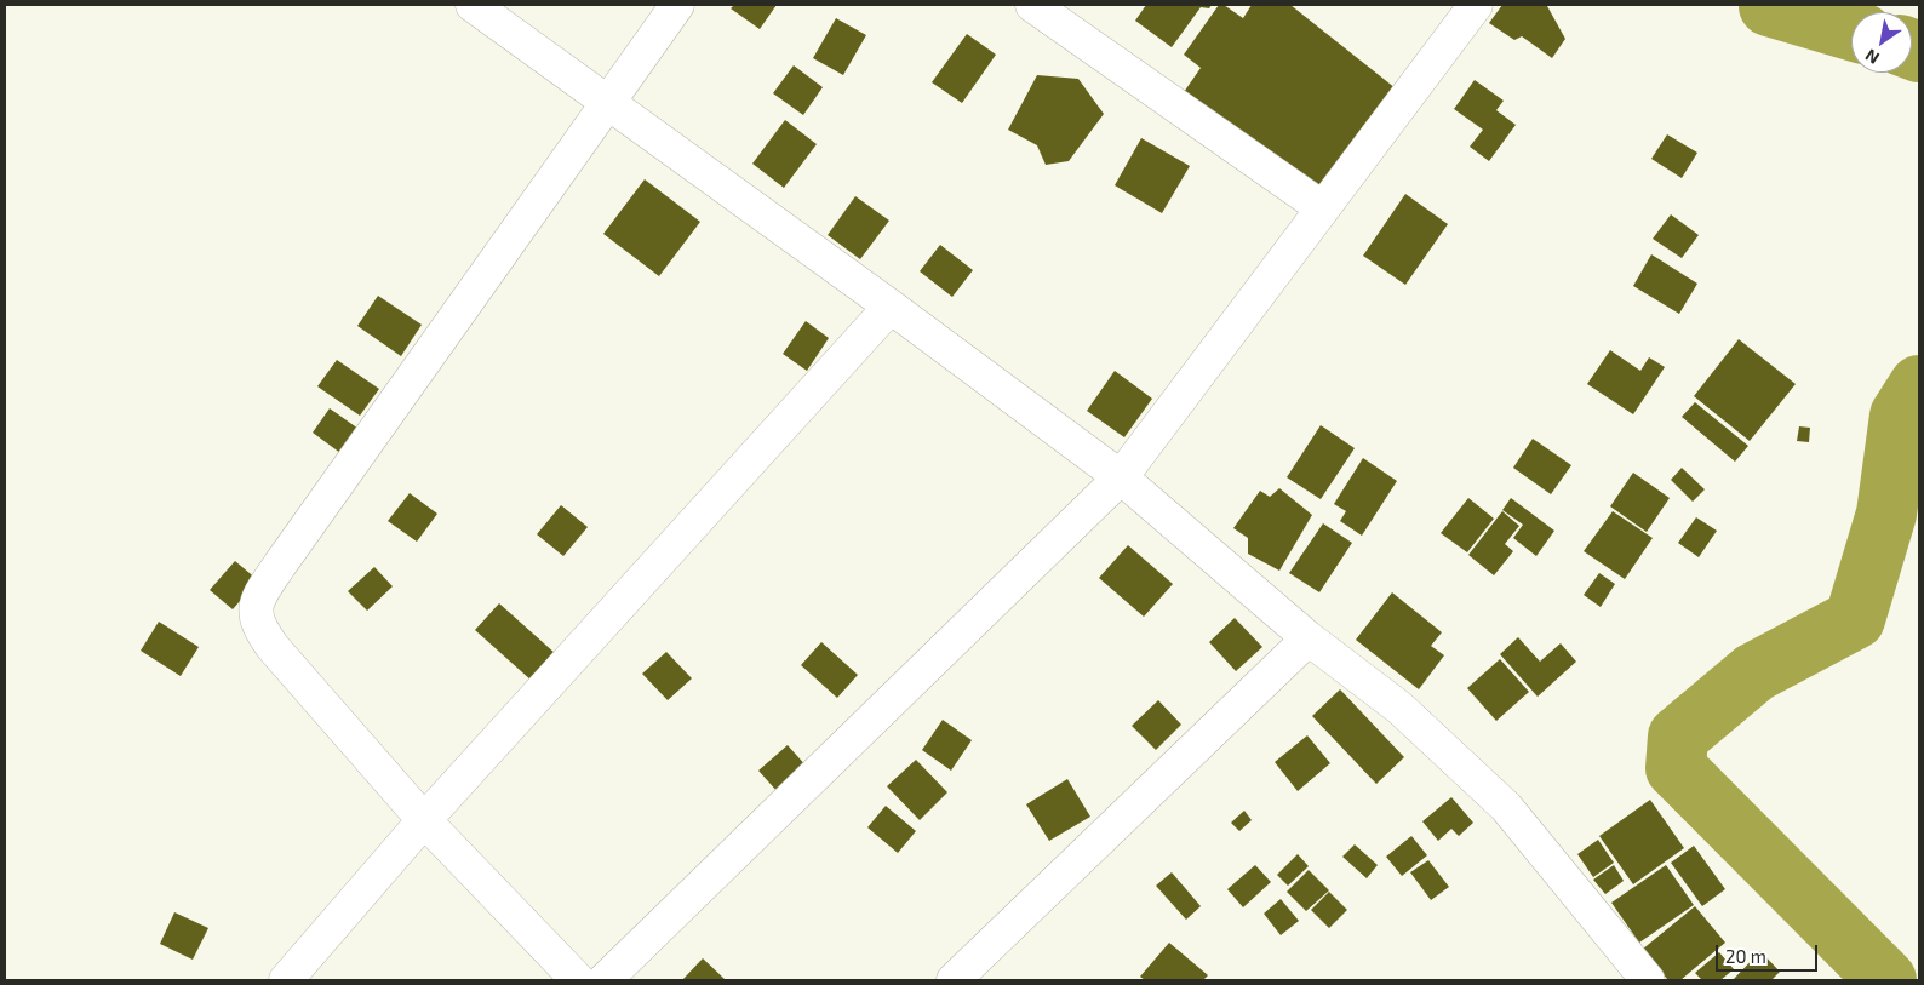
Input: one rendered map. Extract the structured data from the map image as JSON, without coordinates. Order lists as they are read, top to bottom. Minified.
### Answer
{"scale_bar":"20 m","north":"bottom left"}
